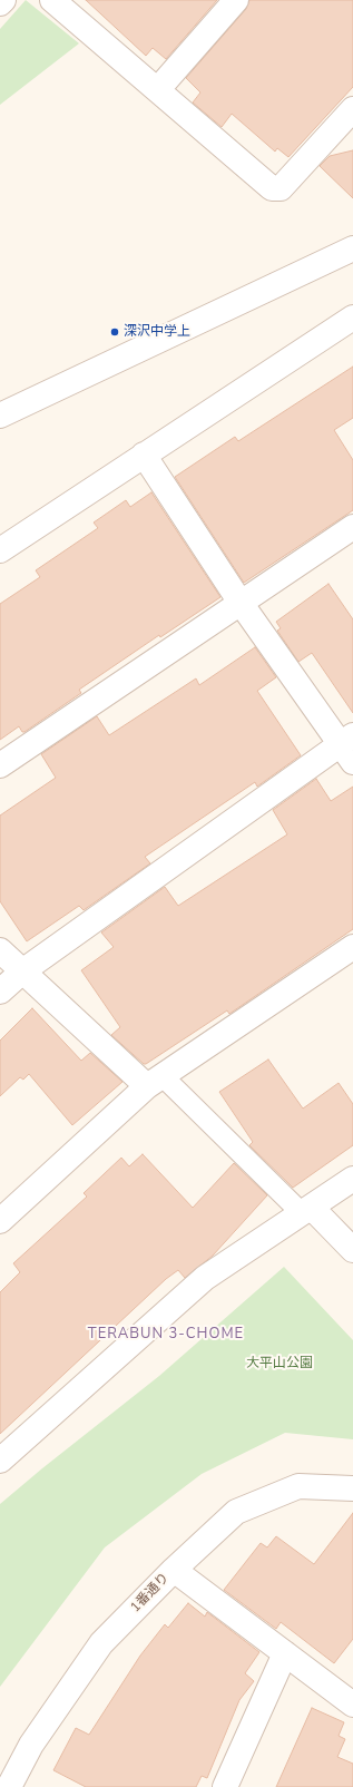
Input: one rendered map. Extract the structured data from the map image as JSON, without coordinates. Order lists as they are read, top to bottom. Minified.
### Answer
{"streets":{"street":["1番通り"]},"districts":["TERABUN 3-CHOME"],"parks":["大平山公園"],"places":["深沢中学上"]}
